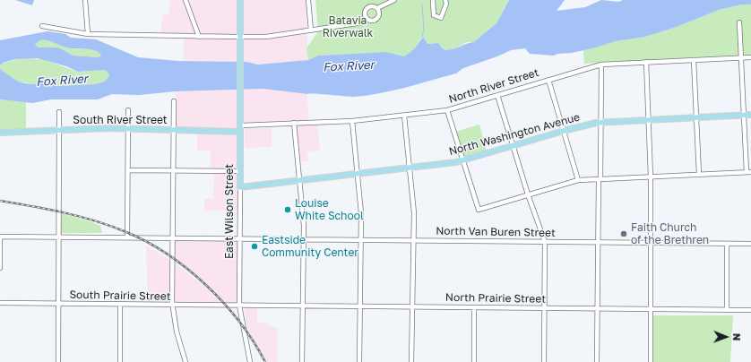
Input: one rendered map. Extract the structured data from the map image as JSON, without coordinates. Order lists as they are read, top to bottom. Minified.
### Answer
{"streets":{"main road":["South River Street","North Washington Avenue","East Wilson Street"],"street":["North River Street","North Van Buren Street","South Prairie Street","North Prairie Street"]},"crossings":[["North River Street","East Wilson Street"],["South River Street","East Wilson Street"],["North Washington Avenue","East Wilson Street"],["East Wilson Street","North Van Buren Street"],["East Wilson Street","South Prairie Street"],["East Wilson Street","North Prairie Street"],["South Prairie Street","North Prairie Street"]],"water":["Fox River"],"parks":["Batavia Riverwalk"],"places":["Louise White School","Faith Church of the Brethren","Eastside Community Center"],"north":"right"}
